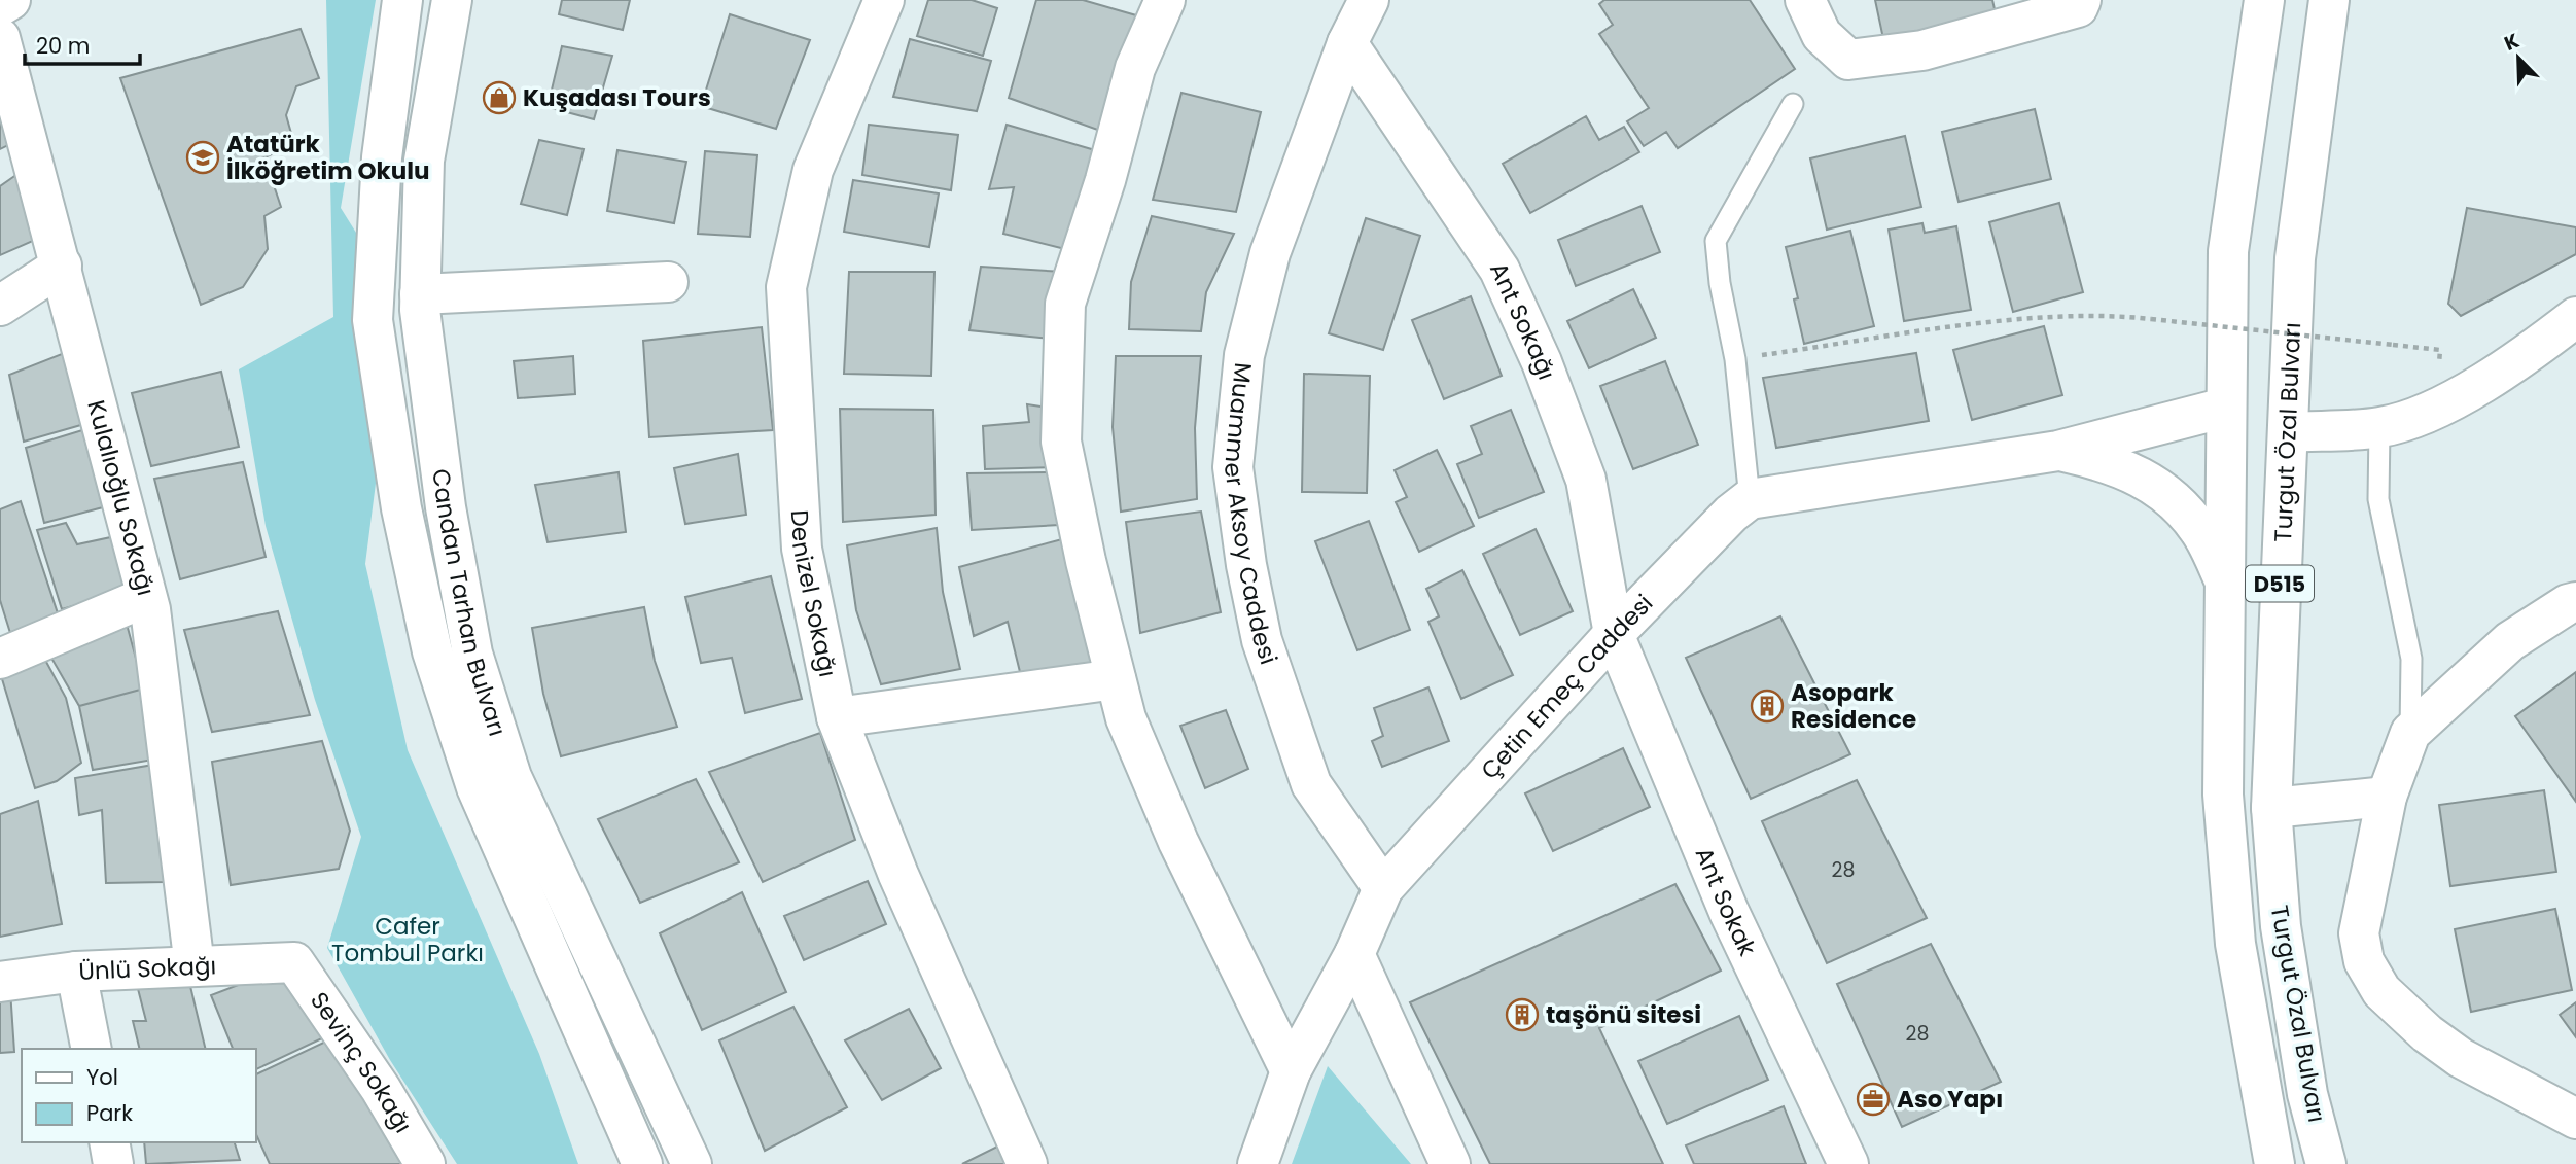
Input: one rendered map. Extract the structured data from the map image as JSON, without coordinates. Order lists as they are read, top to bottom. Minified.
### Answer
{"streets":{"main road":["Ant Sokağı","Turgut Özal Bulvarı","Kulalıoğlu Sokağı","Muammer Aksoy Caddesi","D515","Denizel Sokağı","Candan Tarhan Bulvarı","Çetin Emeç Caddesi","Ant Sokak","Ünlü Sokağı","Sevinç Sokağı"]},"crossings":[["Ant Sokağı","Muammer Aksoy Caddesi"],["Ant Sokağı","Çetin Emeç Caddesi"],["Ant Sokağı","Ant Sokak"],["Kulalıoğlu Sokağı","Ünlü Sokağı"],["Muammer Aksoy Caddesi","Çetin Emeç Caddesi"],["Çetin Emeç Caddesi","Ant Sokak"],["Ünlü Sokağı","Sevinç Sokağı"]],"parks":["Cafer Tombul Parkı"],"places":{"shop":["Kuşadası Tours"],"school or university":["Atatürk İlköğretim Okulu"],"building":["Asopark Residence","taşönü sitesi"],"office":["Aso Yapı"]},"house_numbers":["28","28"],"legend":["Yol","Park"],"scale_bar":"20 m","north":"top left"}
